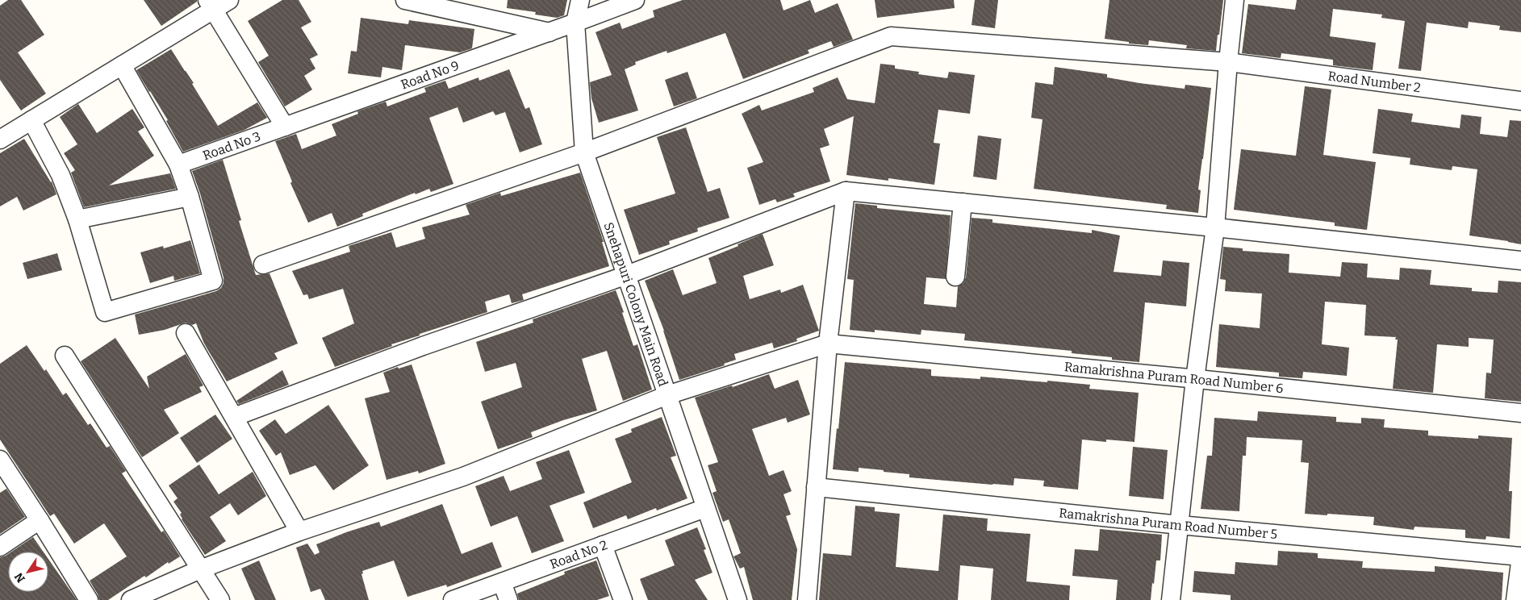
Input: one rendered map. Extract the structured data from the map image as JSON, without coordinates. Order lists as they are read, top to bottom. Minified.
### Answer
{"streets":{"street":["Road No 9","Road Number 2","Road No 3","Snehapuri Colony Main Road","Ramakrishna Puram Road Number 6","Ramakrishna Puram Road Number 5","Road No 2"]},"crossings":[["Road No 9","Road No 3"],["Road No 9","Snehapuri Colony Main Road"],["Road Number 2","Snehapuri Colony Main Road"],["Snehapuri Colony Main Road","Road No 2"]],"north":"bottom left"}
